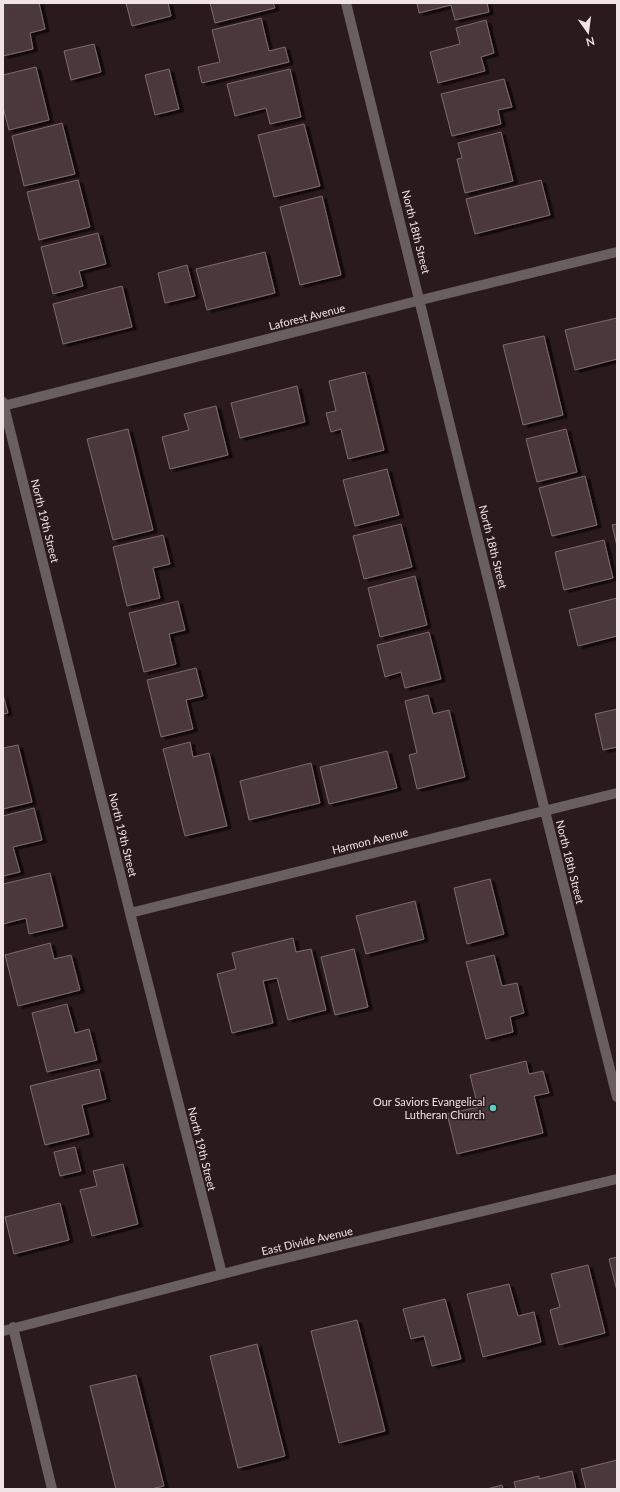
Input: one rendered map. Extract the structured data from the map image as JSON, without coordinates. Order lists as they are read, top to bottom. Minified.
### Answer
{"streets":{"street":["North 18th Street","Laforest Avenue","North 19th Street","Harmon Avenue","East Divide Avenue"]},"crossings":[["North 18th Street","Laforest Avenue"],["North 18th Street","Harmon Avenue"],["Laforest Avenue","North 19th Street"],["North 19th Street","Harmon Avenue"],["North 19th Street","East Divide Avenue"]],"places":["Our Saviors Evangelical Lutheran Church"],"north":"bottom"}
